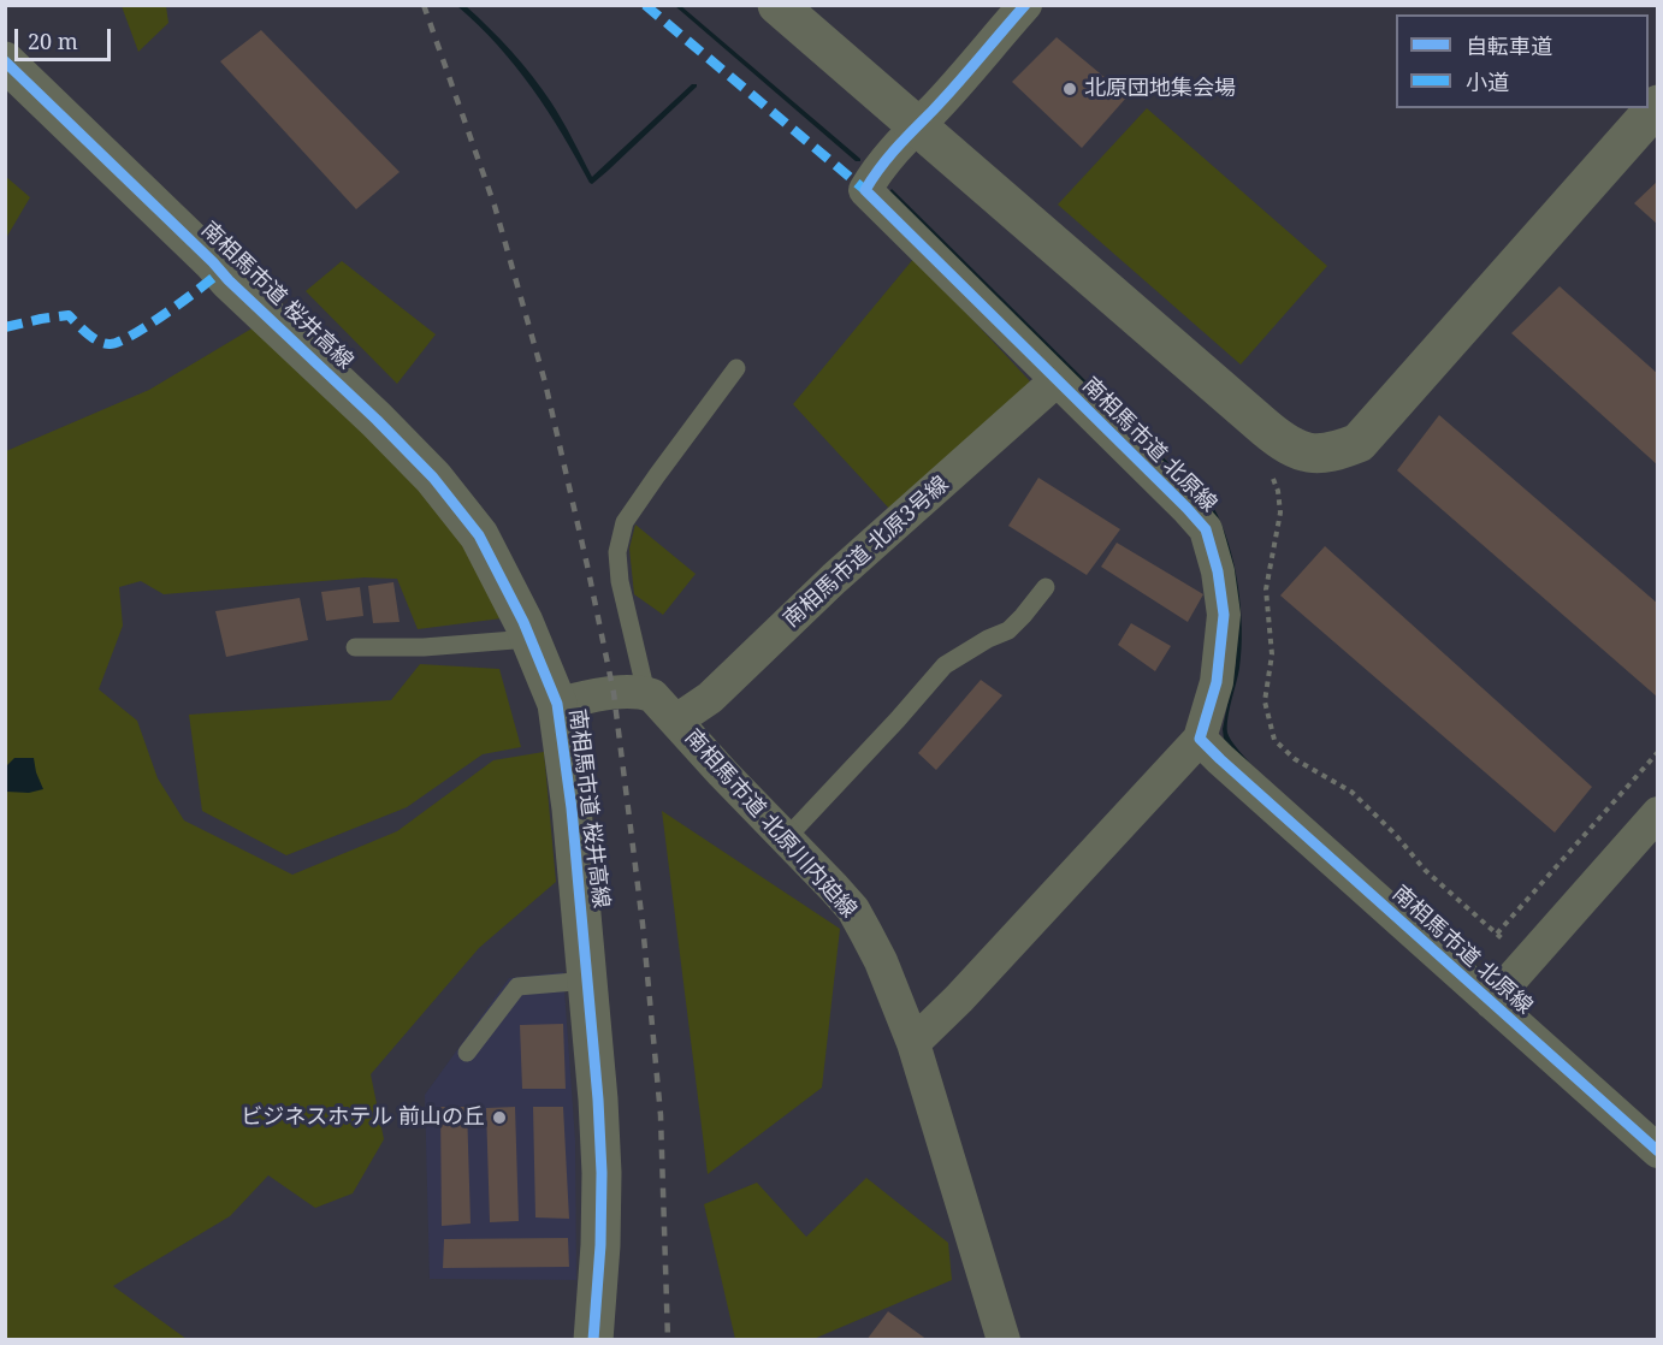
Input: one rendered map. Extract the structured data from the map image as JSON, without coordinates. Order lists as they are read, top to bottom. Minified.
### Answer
{"streets":{"street":["南相馬市道 桜井高線","南相馬市道 北原線","南相馬市道 北原3号線","南相馬市道 北原川内廹線"]},"crossings":[["南相馬市道 北原線","南相馬市道 北原3号線"],["南相馬市道 北原3号線","南相馬市道 北原川内廹線"]],"places":["北原団地集会場","ビジネスホテル 前山の丘"],"legend":["自転車道","小道"],"scale_bar":"20 m"}
